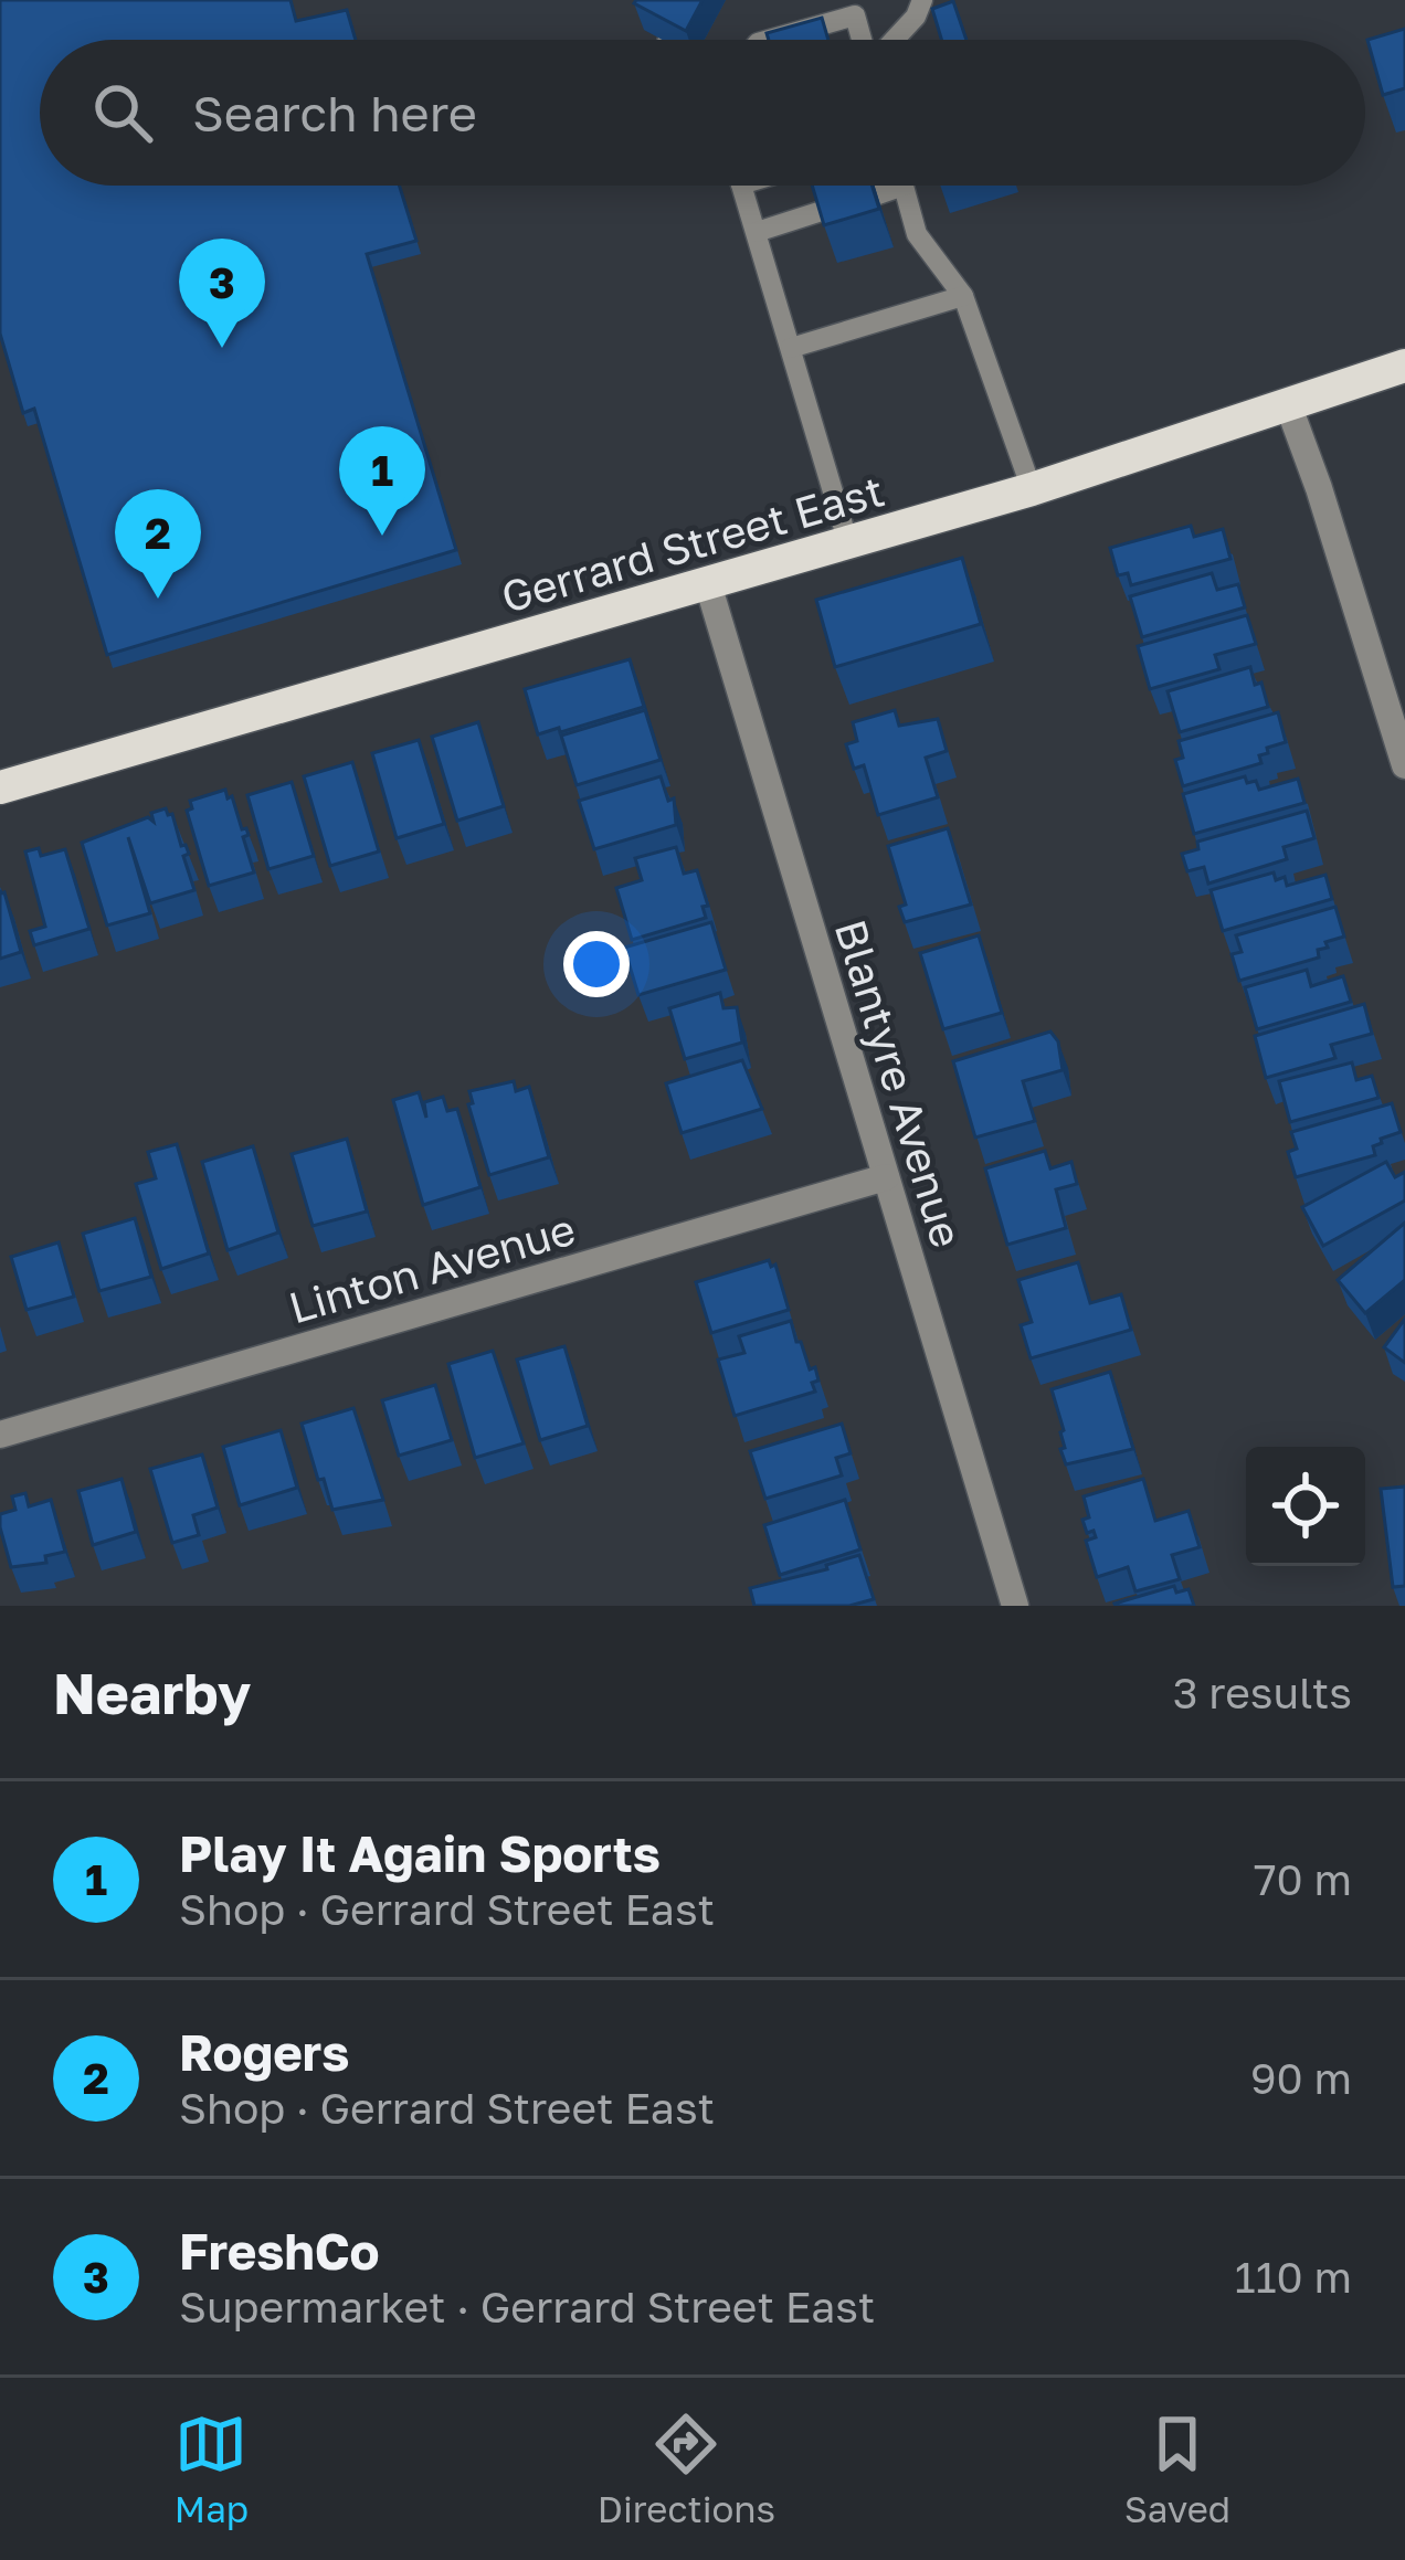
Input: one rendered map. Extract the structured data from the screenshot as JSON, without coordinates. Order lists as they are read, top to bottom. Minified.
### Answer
{"streets":{"main road":["Gerrard Street East"],"street":["Blantyre Avenue","Linton Avenue"]},"crossings":[["Gerrard Street East","Blantyre Avenue"],["Blantyre Avenue","Linton Avenue"]],"page":{"search":"Search here","pins":["3","1","2"],"heading":["Nearby","3 results"],"list":[{"mark":"1","name":"Play It Again Sports","note":"Shop · Gerrard Street East","value":"70 m"},{"mark":"2","name":"Rogers","note":"Shop · Gerrard Street East","value":"90 m"},{"mark":"3","name":"FreshCo","note":"Supermarket · Gerrard Street East","value":"110 m"}],"nav":["Map","Directions","Saved"]}}
